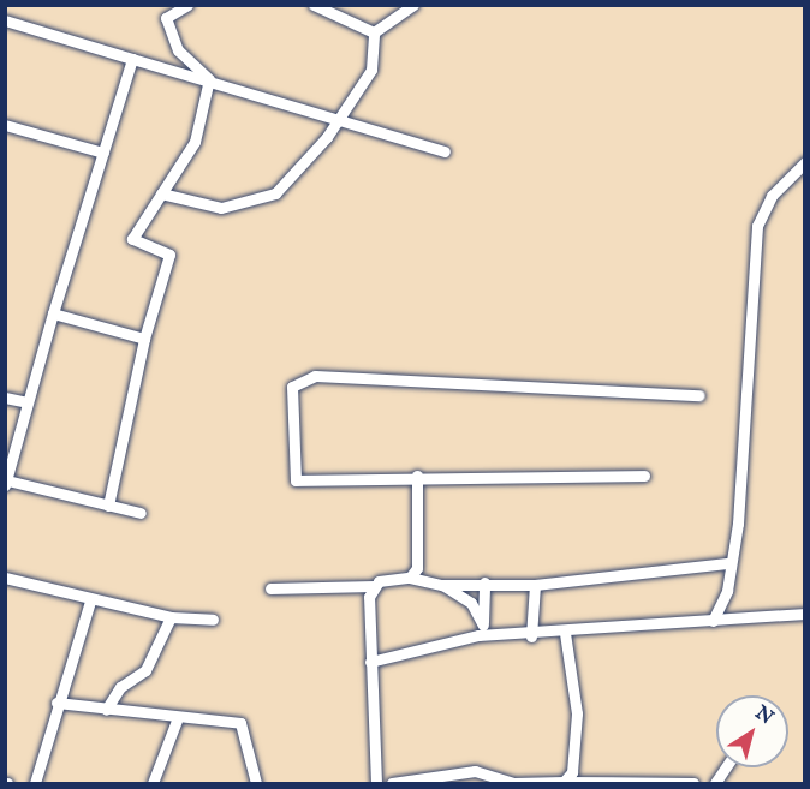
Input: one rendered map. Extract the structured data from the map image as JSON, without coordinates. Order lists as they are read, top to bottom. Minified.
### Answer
{"north":"top right"}
